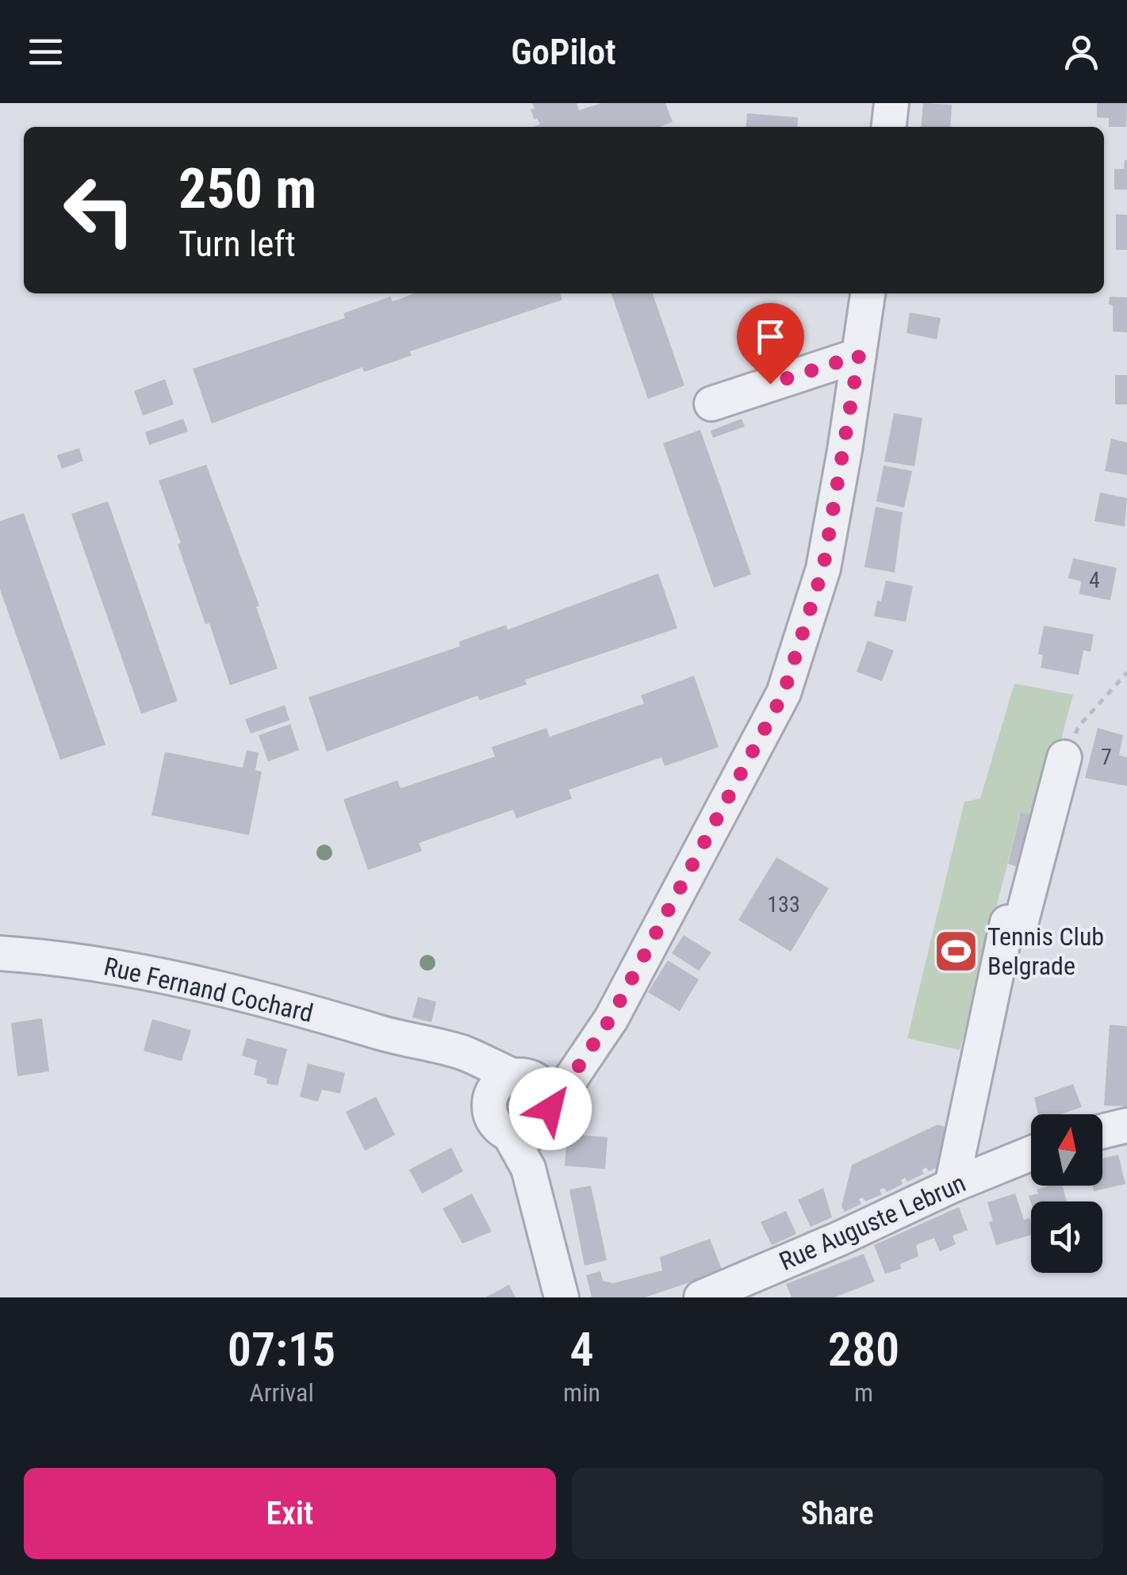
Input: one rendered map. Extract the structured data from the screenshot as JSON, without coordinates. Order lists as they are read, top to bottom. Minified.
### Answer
{"streets":{"street":["Rue Fernand Cochard","Rue Auguste Lebrun"]},"places":{"sports":["Tennis Club Belgrade"]},"house_numbers":["4","7","133"],"north":"top","page":{"header":"GoPilot","turn":["250 m","Turn left"],"eta":["07:15","Arrival","4","min","280","m"],"buttons":["Exit","Share"]}}
